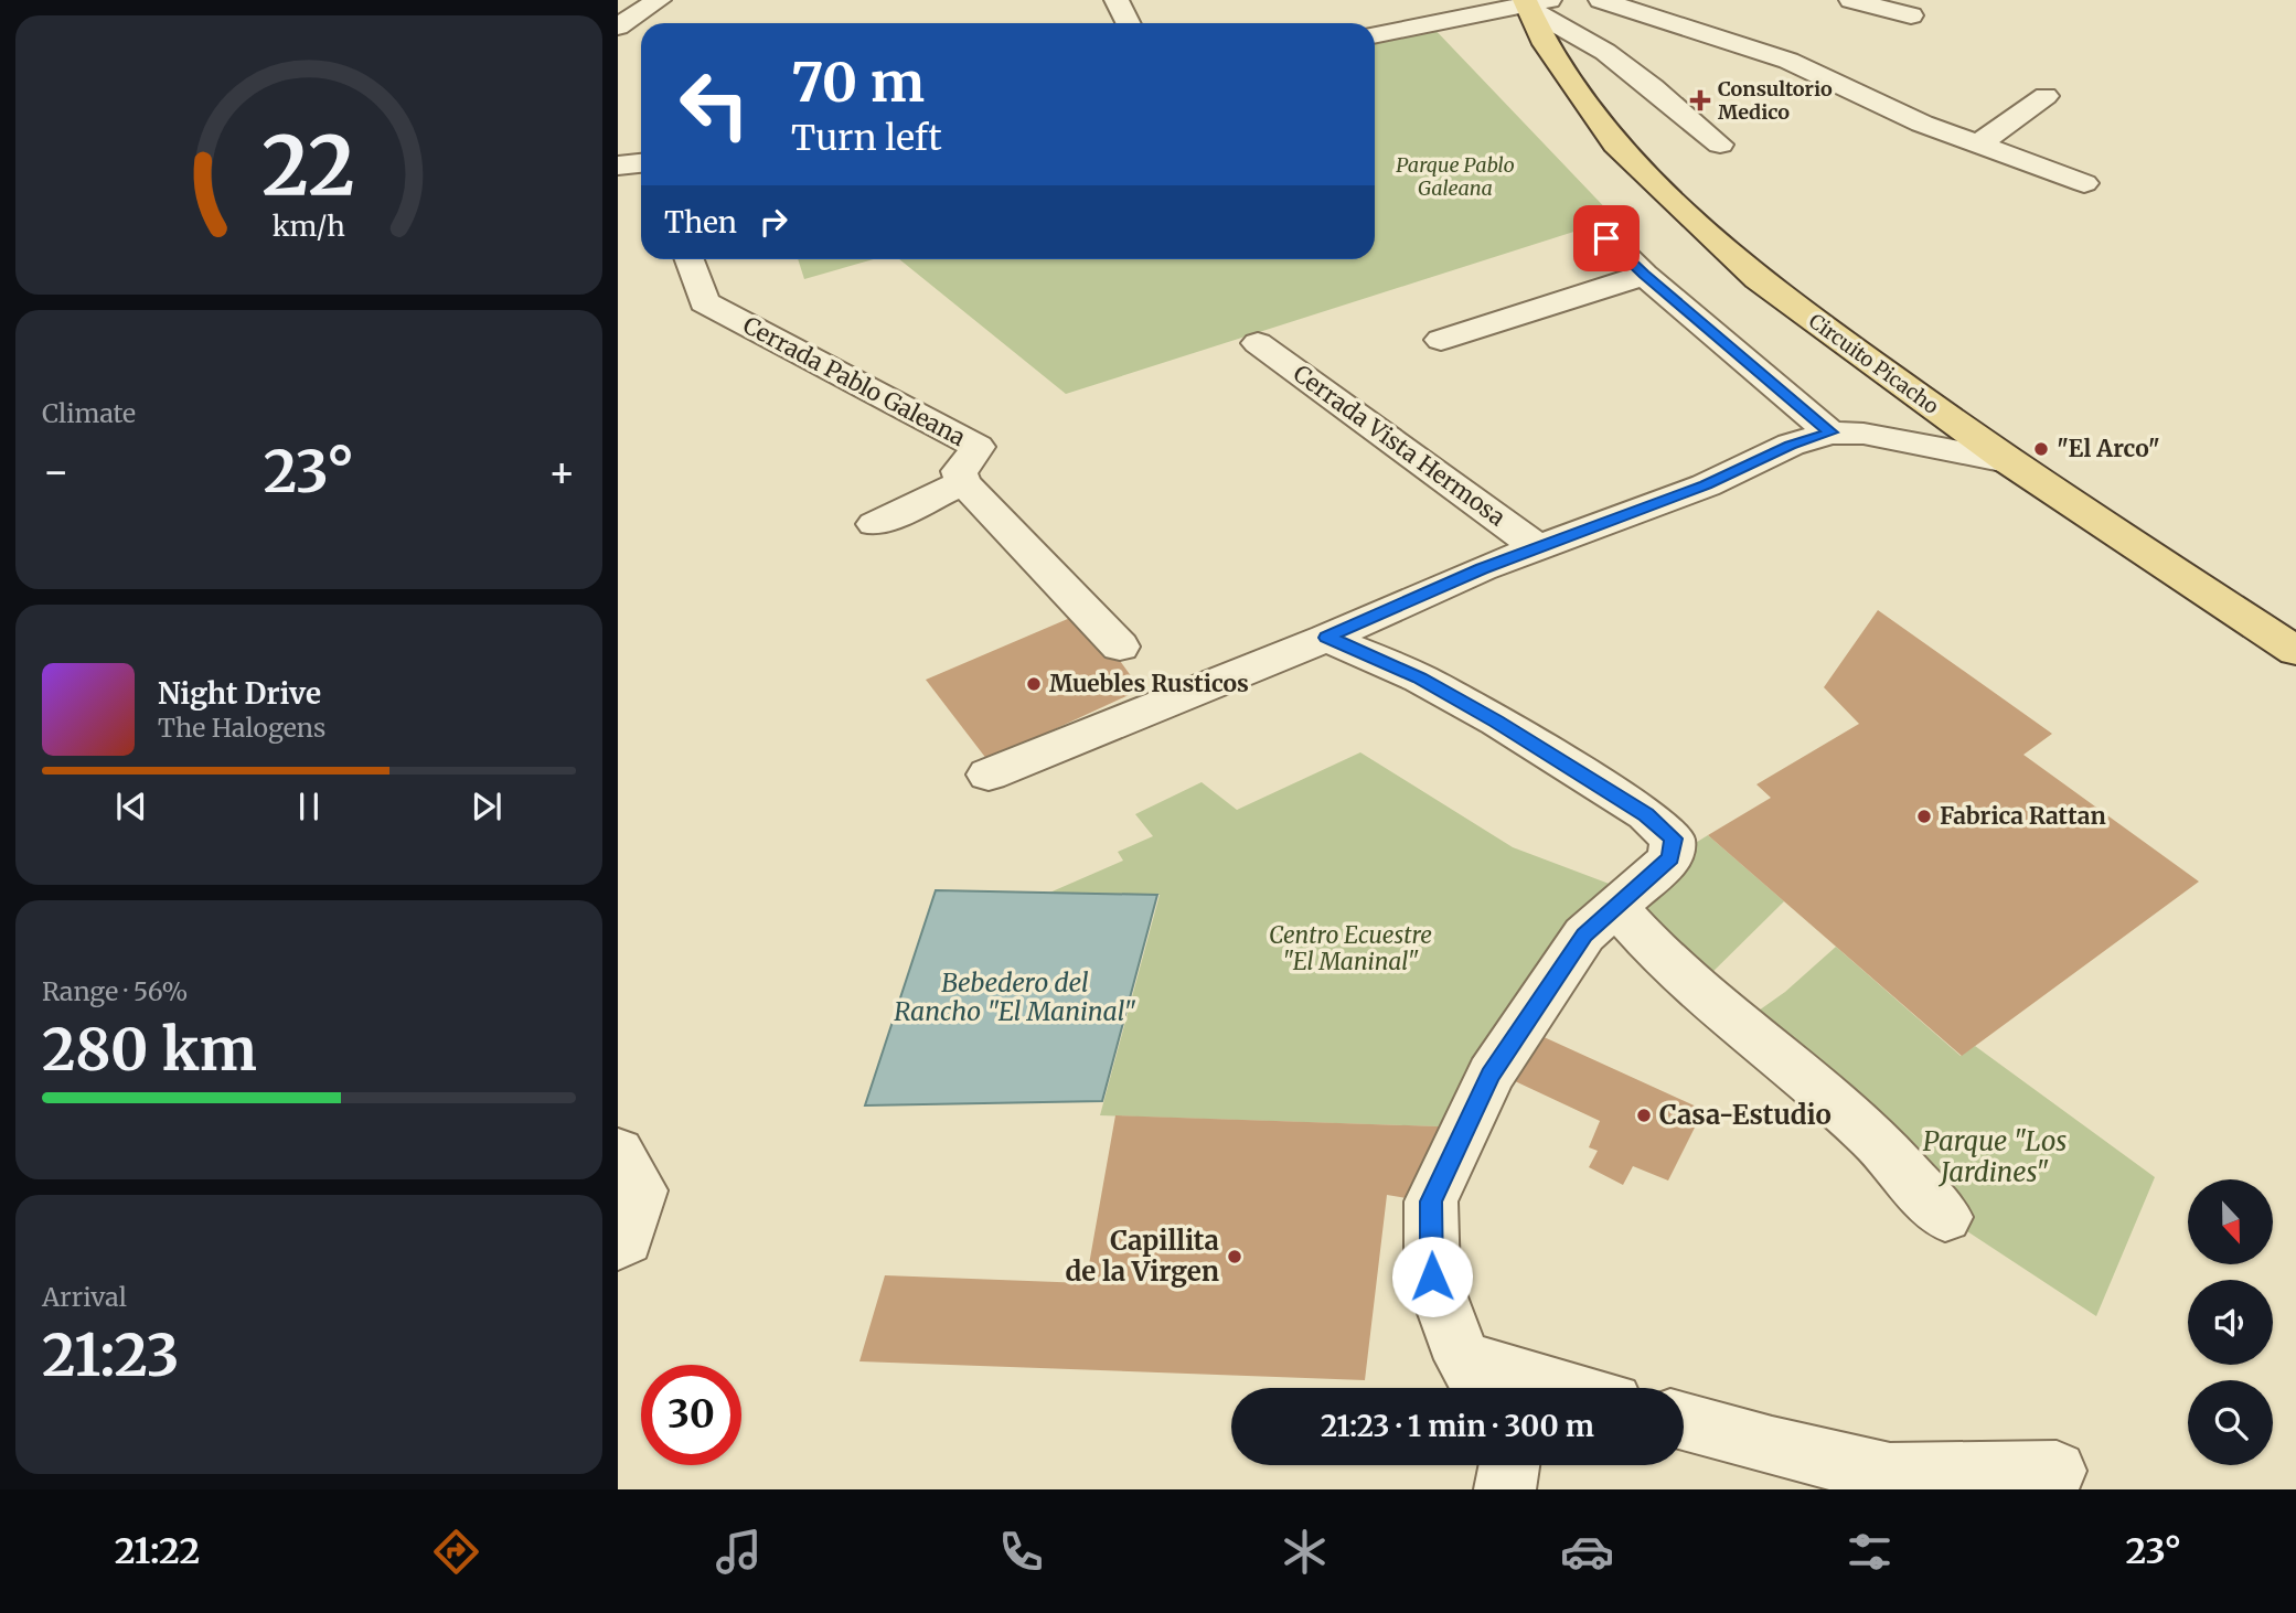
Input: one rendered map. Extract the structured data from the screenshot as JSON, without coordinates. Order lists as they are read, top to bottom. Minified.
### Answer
{"streets":{"main road":["Circuito Picacho"],"street":["Cerrada Pablo Galeana","Cerrada Vista Hermosa"]},"crossings":[["Circuito Picacho","Cerrada Vista Hermosa"]],"water":["Bebedero del Rancho \"El Maninal\""],"parks":["Parque Pablo Galeana","Centro Ecuestre \"El Maninal\"","Parque \"Los Jardines\""],"places":{"health":["Consultorio Medico"],"other":["\"El Arco\"","Muebles Rusticos","Fabrica Rattan","Casa-Estudio","Capillita de la Virgen"]},"north":"bottom","page":{"turn":["70 m","Turn left"],"then":"Then","tile":["Climate",["Range · 56%","280 km"],["Arrival","21:23"]],"heat":["−","23°","+"],"song":["Night Drive","The Halogens"],"limit":"30","trip":"21:23 · 1 min · 300 m","tabs":["21:22","23°"],"gauge":["22","km/h"]}}
